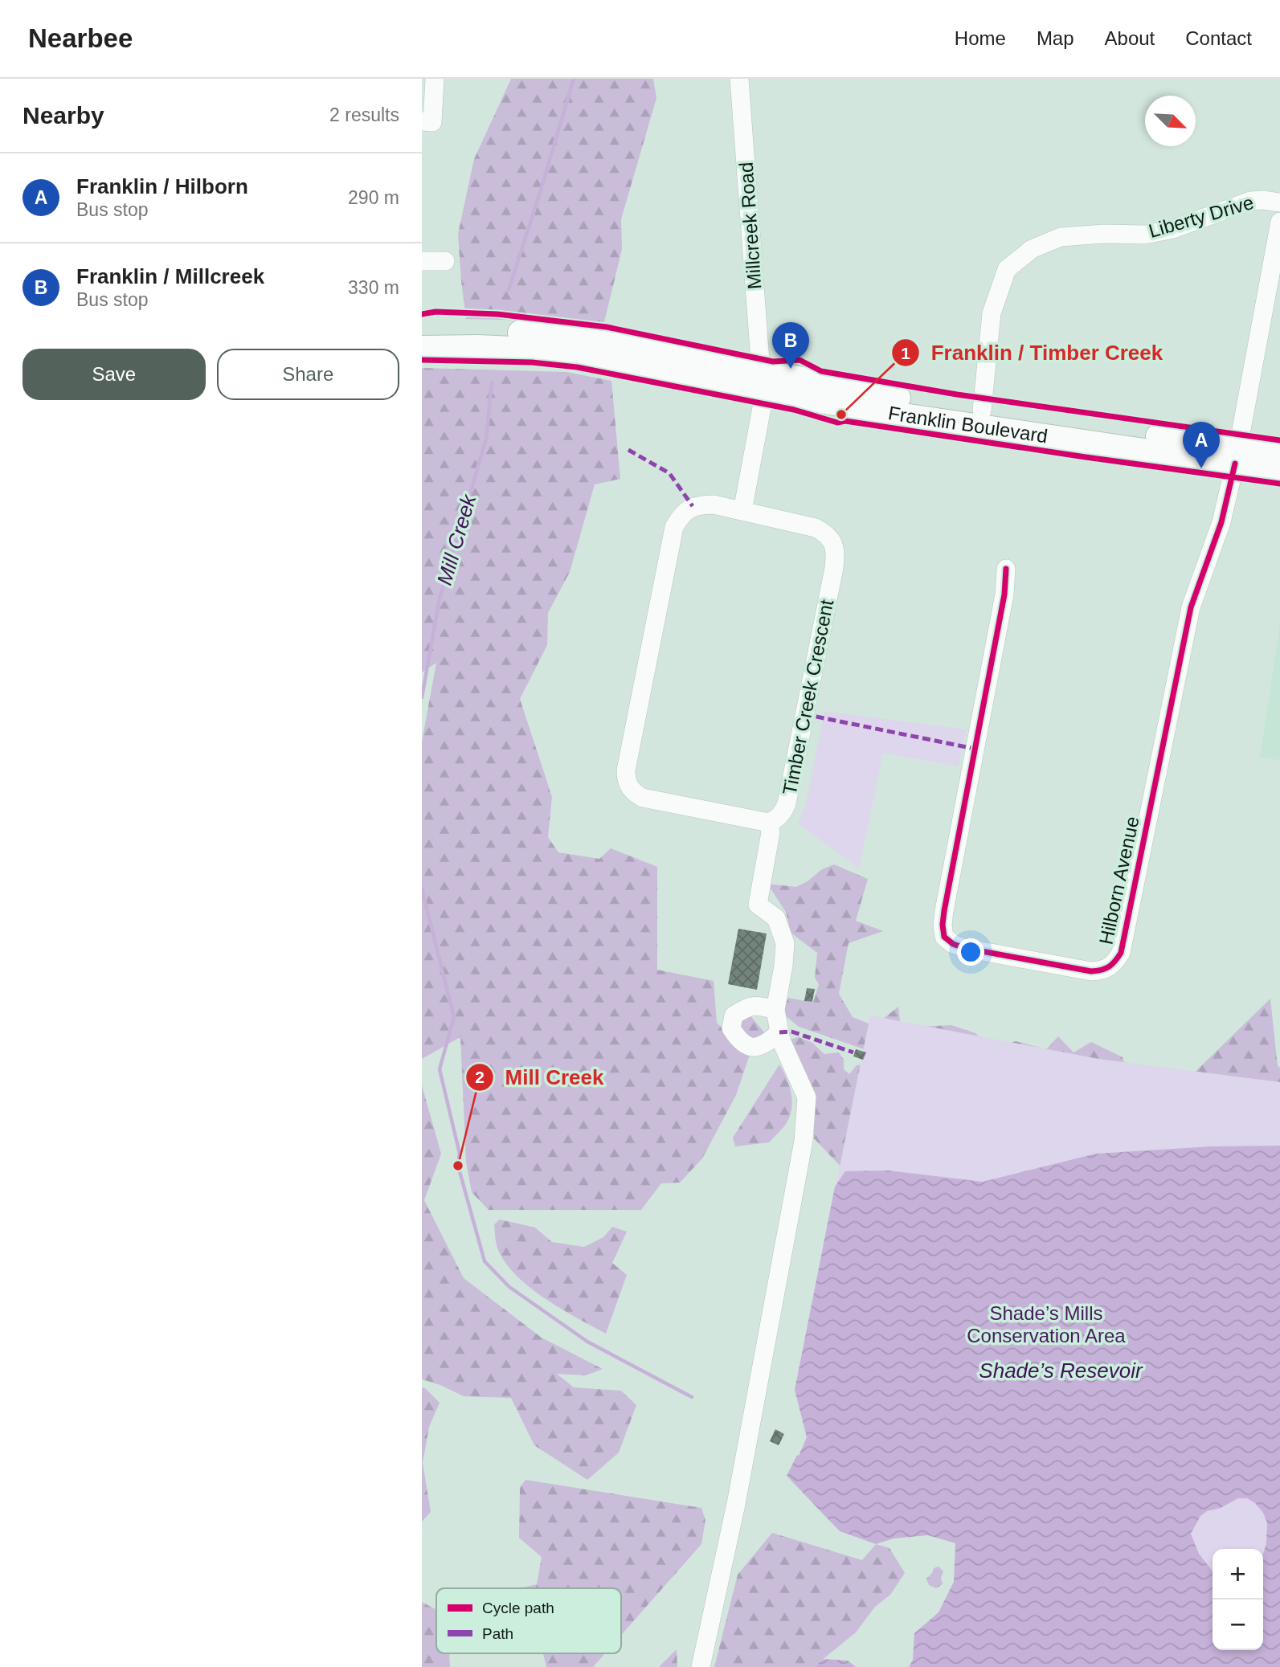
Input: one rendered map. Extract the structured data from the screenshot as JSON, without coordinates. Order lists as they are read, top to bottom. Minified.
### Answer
{"streets":{"main road":["Franklin Boulevard"],"street":["Liberty Drive","Millcreek Road","Timber Creek Crescent","Hilborn Avenue"]},"crossings":[["Liberty Drive","Franklin Boulevard"],["Millcreek Road","Franklin Boulevard"],["Franklin Boulevard","Hilborn Avenue"]],"water":["Mill Creek","Shade’s Resevoir"],"parks":["Shade’s Mills Conservation Area"],"places":["Franklin / Timber Creek","Mill Creek"],"legend":["Cycle path","Path"],"north":"bottom right","page":{"header":"Nearbee","nav":["Home","Map","About","Contact"],"heading":["Nearby","2 results"],"list":[{"mark":"A","name":"Franklin / Hilborn","note":"Bus stop","value":"290 m"},{"mark":"B","name":"Franklin / Millcreek","note":"Bus stop","value":"330 m"}],"pins":["B","A"],"buttons":["Save","Share"],"map_buttons":["+","−"]}}
